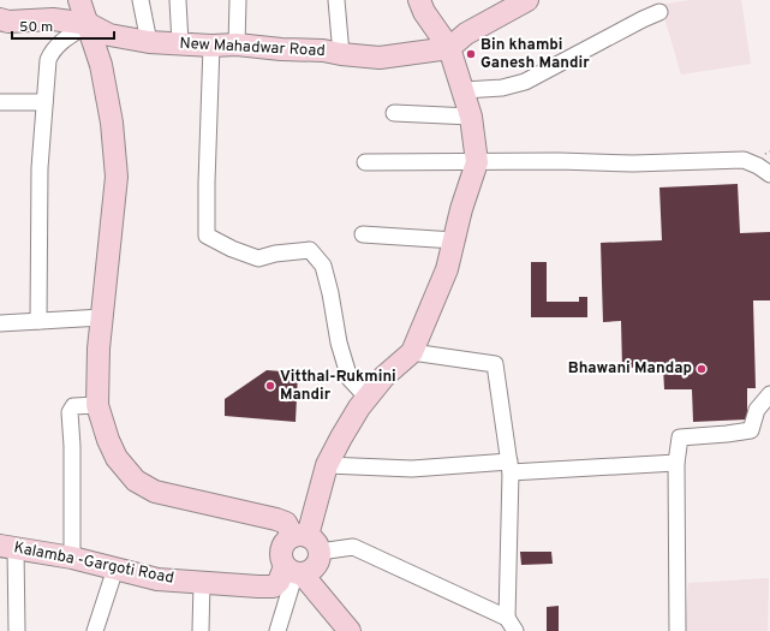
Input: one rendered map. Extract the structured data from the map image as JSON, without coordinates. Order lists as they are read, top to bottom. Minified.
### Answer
{"streets":{"street":["New Mahadwar Road","Kalamba -Gargoti Road"]},"places":["Bin khambi Ganesh Mandir","Bhawani Mandap","Vitthal-Rukmini Mandir"],"scale_bar":"50 m"}
